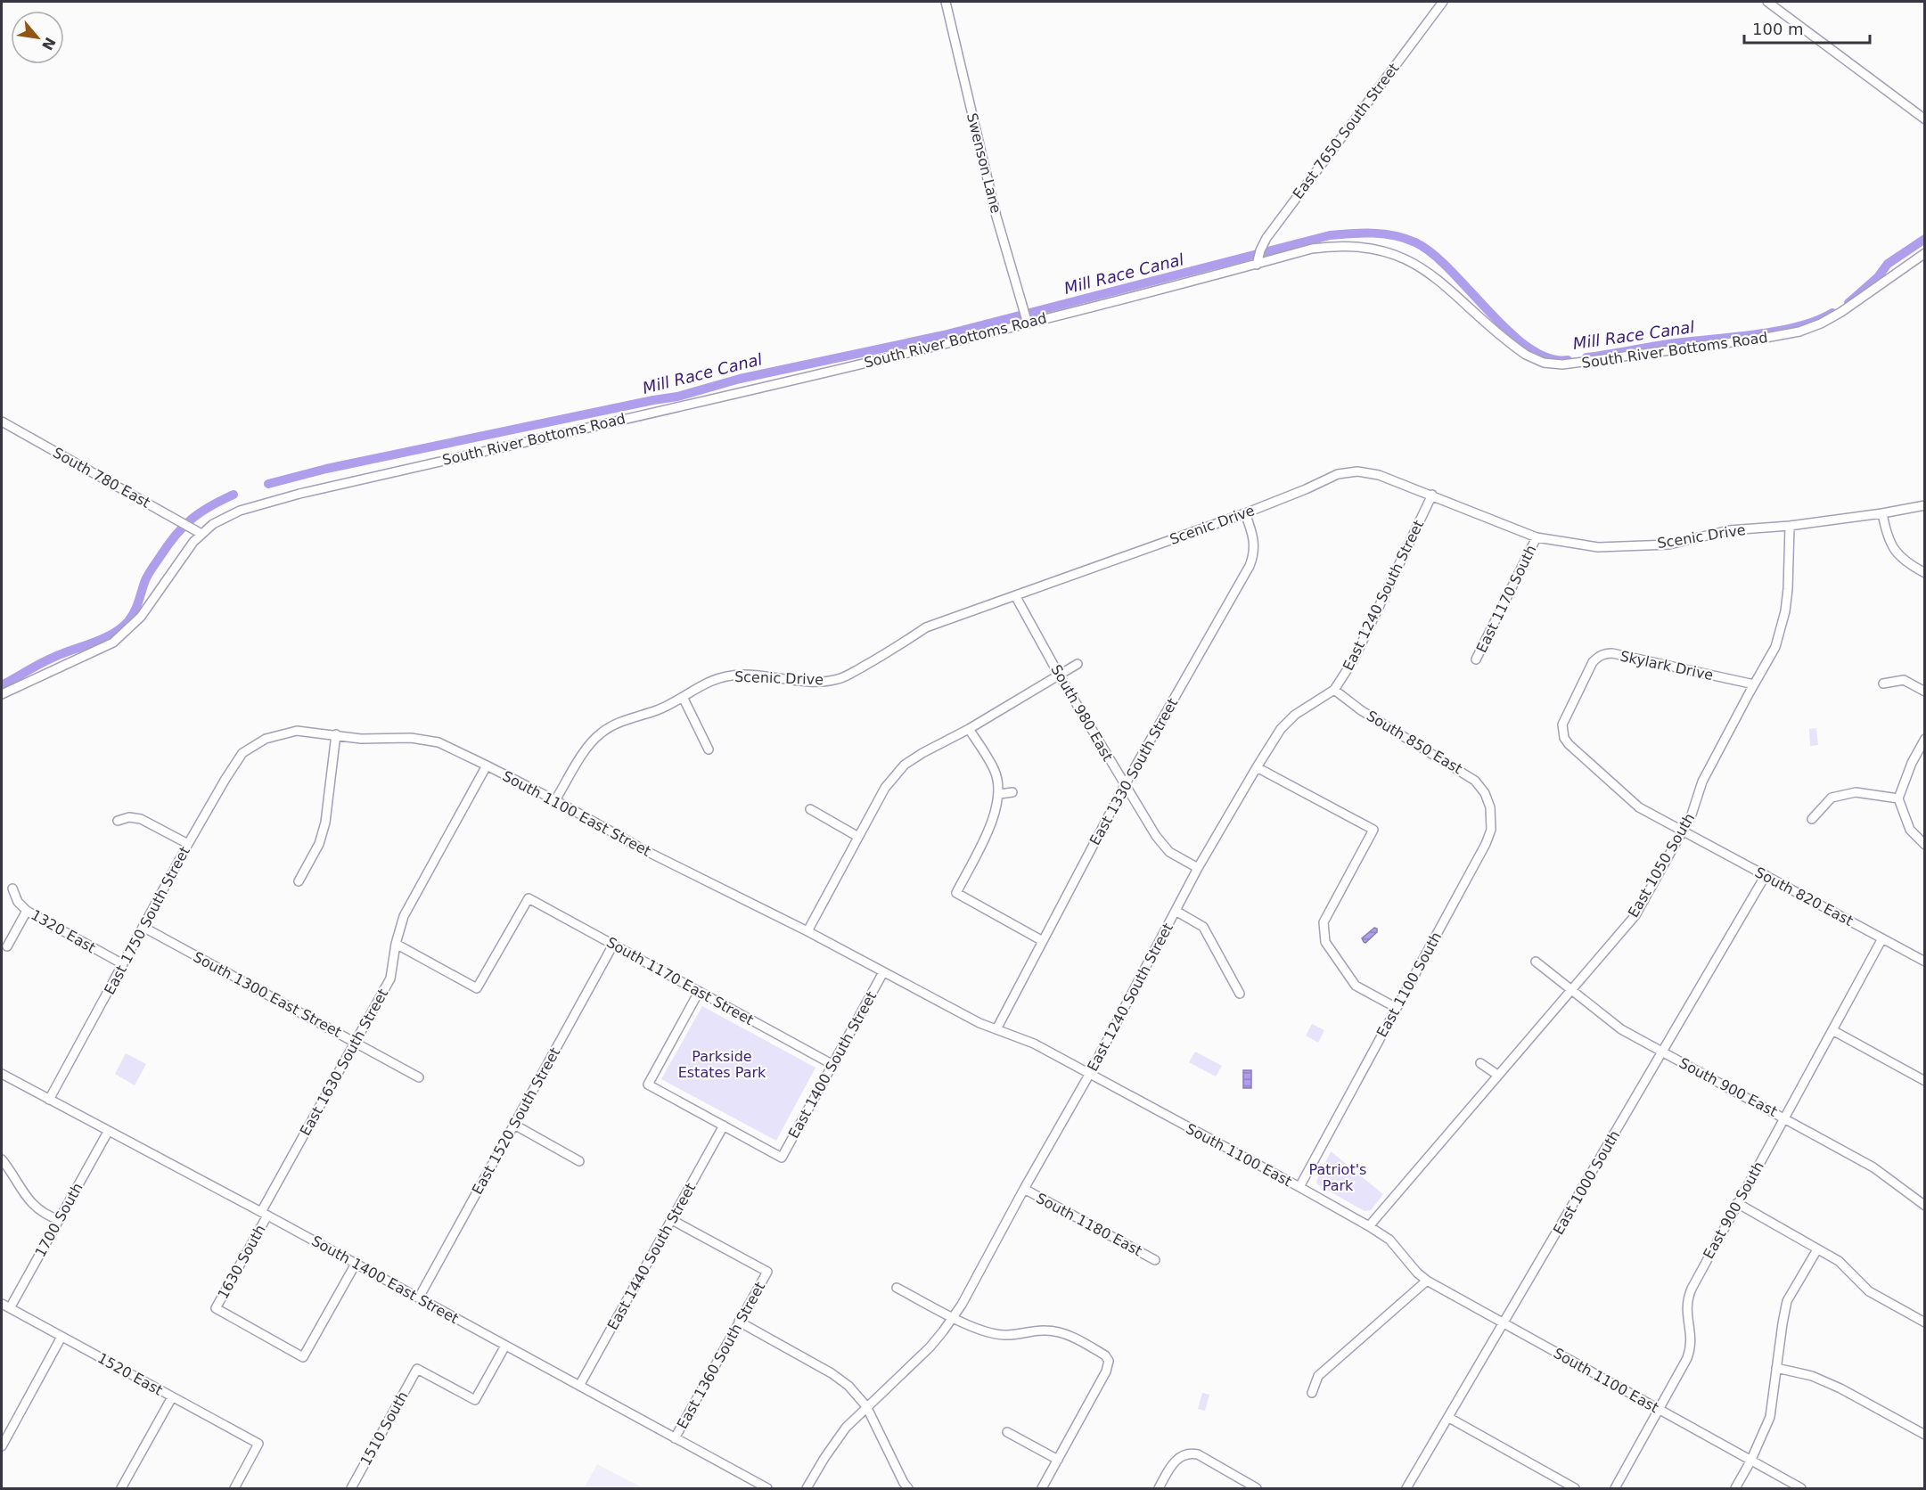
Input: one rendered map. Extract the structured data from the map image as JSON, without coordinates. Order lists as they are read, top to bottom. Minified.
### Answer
{"streets":{"street":["East 7650 South Street","Swenson Lane","South River Bottoms Road","South 780 East","Scenic Drive","East 1240 South Street","East 1170 South","Skylark Drive","South 980 East","South 850 East","East 1330 South Street","South 1100 East Street","East 1050 South","South 820 East","East 1750 South Street","1320 East","South 1170 East Street","East 1100 South","South 1300 East Street","East 1630 South Street","East 1400 South Street","South 900 East","East 1520 South Street","South 1100 East","East 1000 South","East 900 South","1700 South","South 1180 East","East 1440 South Street","1630 South","South 1400 East Street","East 1360 South Street","1520 East","1510 South"]},"crossings":[["East 7650 South Street","South River Bottoms Road"],["Swenson Lane","South River Bottoms Road"],["South River Bottoms Road","South 780 East"],["Scenic Drive","East 1240 South Street"],["Scenic Drive","East 1170 South"],["Scenic Drive","South 980 East"],["Scenic Drive","East 1330 South Street"],["Scenic Drive","South 1100 East Street"],["Scenic Drive","East 1050 South"],["East 1240 South Street","South 980 East"],["East 1240 South Street","South 850 East"],["East 1240 South Street","South 1100 East"],["East 1240 South Street","South 1180 East"],["Skylark Drive","East 1050 South"],["Skylark Drive","South 820 East"],["South 980 East","East 1330 South Street"],["South 850 East","East 1100 South"],["East 1330 South Street","South 1100 East"],["South 1100 East Street","East 1750 South Street"],["South 1100 East Street","East 1630 South Street"],["South 1100 East Street","East 1400 South Street"],["South 1100 East Street","South 1100 East"],["East 1050 South","South 820 East"],["East 1050 South","South 900 East"],["East 1050 South","South 1100 East"],["South 820 East","East 1000 South"],["South 820 East","East 900 South"],["East 1750 South Street","1320 East"],["East 1750 South Street","South 1300 East Street"],["East 1750 South Street","South 1400 East Street"],["South 1170 East Street","East 1630 South Street"],["South 1170 East Street","East 1400 South Street"],["South 1170 East Street","East 1520 South Street"],["East 1100 South","South 1100 East"],["South 1300 East Street","East 1630 South Street"],["East 1630 South Street","1630 South"],["East 1630 South Street","South 1400 East Street"],["East 1400 South Street","South 1100 East"],["East 1400 South Street","East 1440 South Street"],["South 900 East","East 1000 South"],["South 900 East","East 900 South"],["East 1520 South Street","South 1400 East Street"],["South 1100 East","East 1000 South"],["South 1100 East","East 900 South"],["1700 South","South 1400 East Street"],["1700 South","1520 East"],["East 1440 South Street","South 1400 East Street"],["East 1440 South Street","East 1360 South Street"],["1630 South","South 1400 East Street"],["South 1400 East Street","East 1360 South Street"],["South 1400 East Street","1510 South"]],"water":["Mill Race Canal"],"parks":["Parkside Estates Park","Patriot's Park"],"scale_bar":"100 m","north":"bottom right"}
